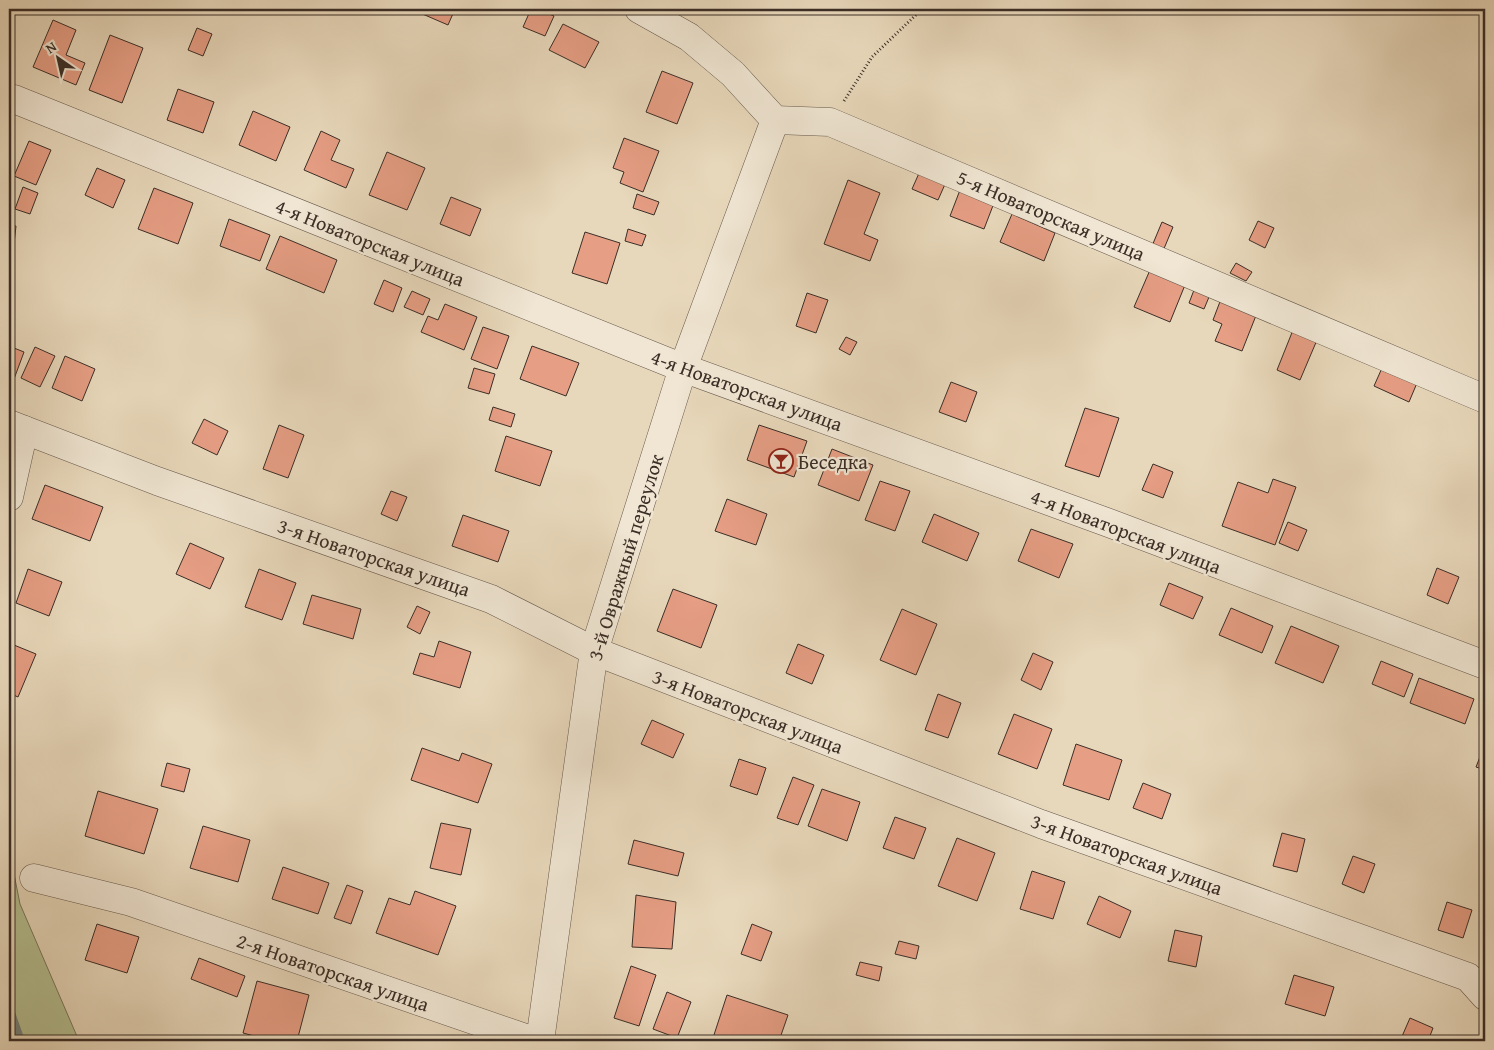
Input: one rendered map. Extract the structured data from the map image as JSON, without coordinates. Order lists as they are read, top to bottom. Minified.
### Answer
{"streets":{"street":["5-я Новаторская улица","4-я Новаторская улица","3-я Новаторская улица","3-й Овражный переулок","2-я Новаторская улица"]},"crossings":[["5-я Новаторская улица","3-й Овражный переулок"],["4-я Новаторская улица","3-й Овражный переулок"],["3-я Новаторская улица","3-й Овражный переулок"]],"places":{"bar":["Беседка"]},"north":"top left"}
